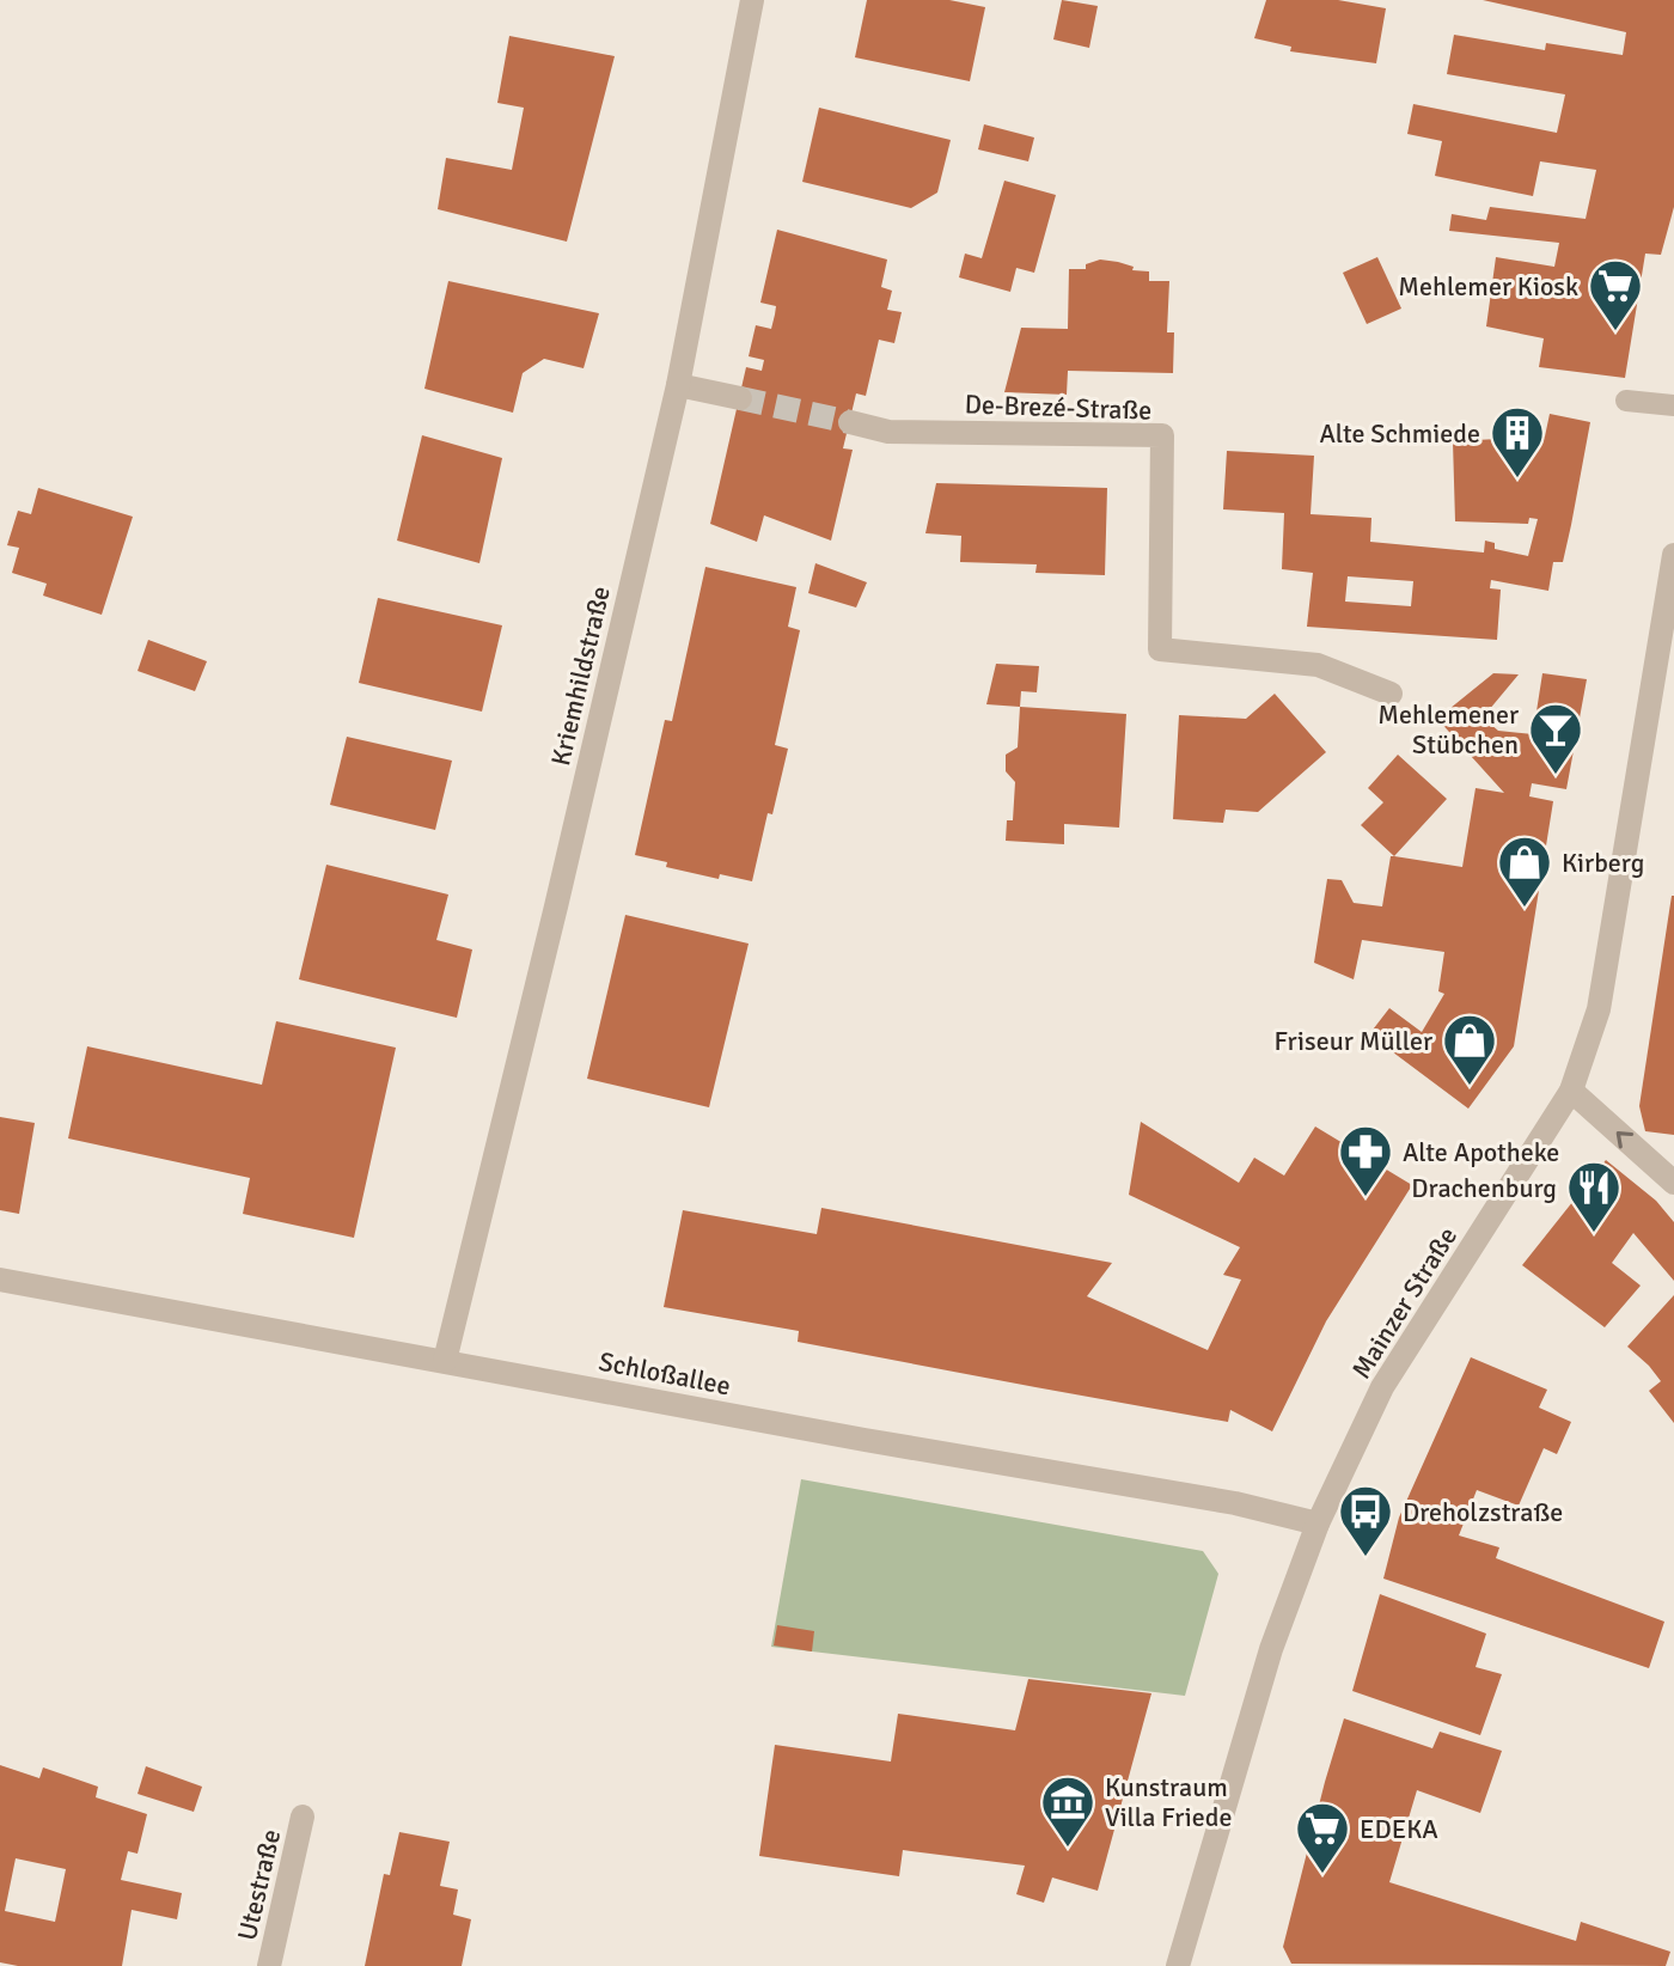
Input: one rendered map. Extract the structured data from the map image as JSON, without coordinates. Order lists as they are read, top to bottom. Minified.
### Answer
{"streets":{"street":["De-Brezé-Straße","Kriemhildstraße","Mainzer Straße","Schloßallee","Utestraße"]},"crossings":[["Kriemhildstraße","Schloßallee"],["Mainzer Straße","Schloßallee"]],"places":{"supermarket":["Mehlemer Kiosk","EDEKA"],"building":["Alte Schmiede"],"bar":["Mehlemener Stübchen"],"shop":["Kirberg","Friseur Müller"],"pharmacy":["Alte Apotheke"],"restaurant":["Drachenburg"],"bus stop":["Dreholzstraße"],"museum":["Kunstraum Villa Friede"]}}
